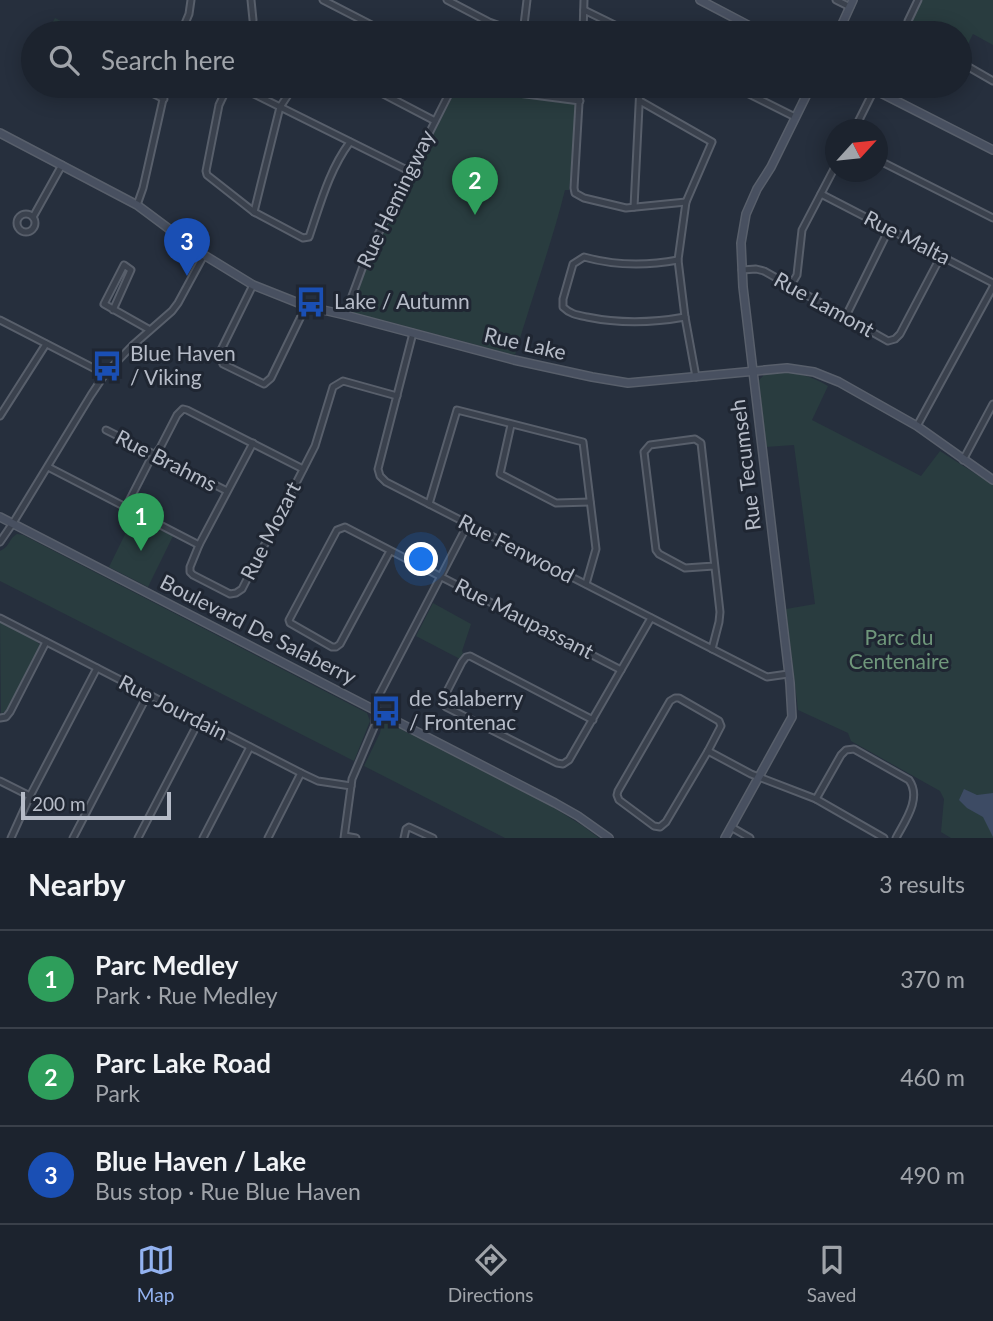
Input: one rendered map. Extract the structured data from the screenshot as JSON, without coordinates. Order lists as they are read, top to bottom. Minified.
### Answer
{"streets":{"street":["Rue Hemingway","Rue Malta","Rue Lamont","Rue Lake","Rue Brahms","Rue Tecumseh","Rue Mozart","Rue Fenwood","Rue Maupassant","Boulevard De Salaberry","Rue Jourdain"]},"crossings":[["Rue Hemingway","Rue Lake"],["Rue Malta","Rue Lamont"],["Rue Lamont","Rue Tecumseh"],["Rue Lake","Rue Tecumseh"],["Rue Lake","Rue Fenwood"],["Rue Brahms","Rue Mozart"],["Rue Tecumseh","Rue Fenwood"],["Rue Mozart","Rue Fenwood"]],"parks":["Parc du Centenaire"],"places":{"bus stop":["Lake / Autumn","Blue Haven / Viking","de Salaberry / Frontenac"]},"scale_bar":"200 m","north":"top right","page":{"search":"Search here","pins":["2","3","1"],"scale":"200 m","heading":["Nearby","3 results"],"list":[{"mark":"1","name":"Parc Medley","note":"Park · Rue Medley","value":"370 m"},{"mark":"2","name":"Parc Lake Road","note":"Park","value":"460 m"},{"mark":"3","name":"Blue Haven / Lake","note":"Bus stop · Rue Blue Haven","value":"490 m"}],"nav":["Map","Directions","Saved"]}}
